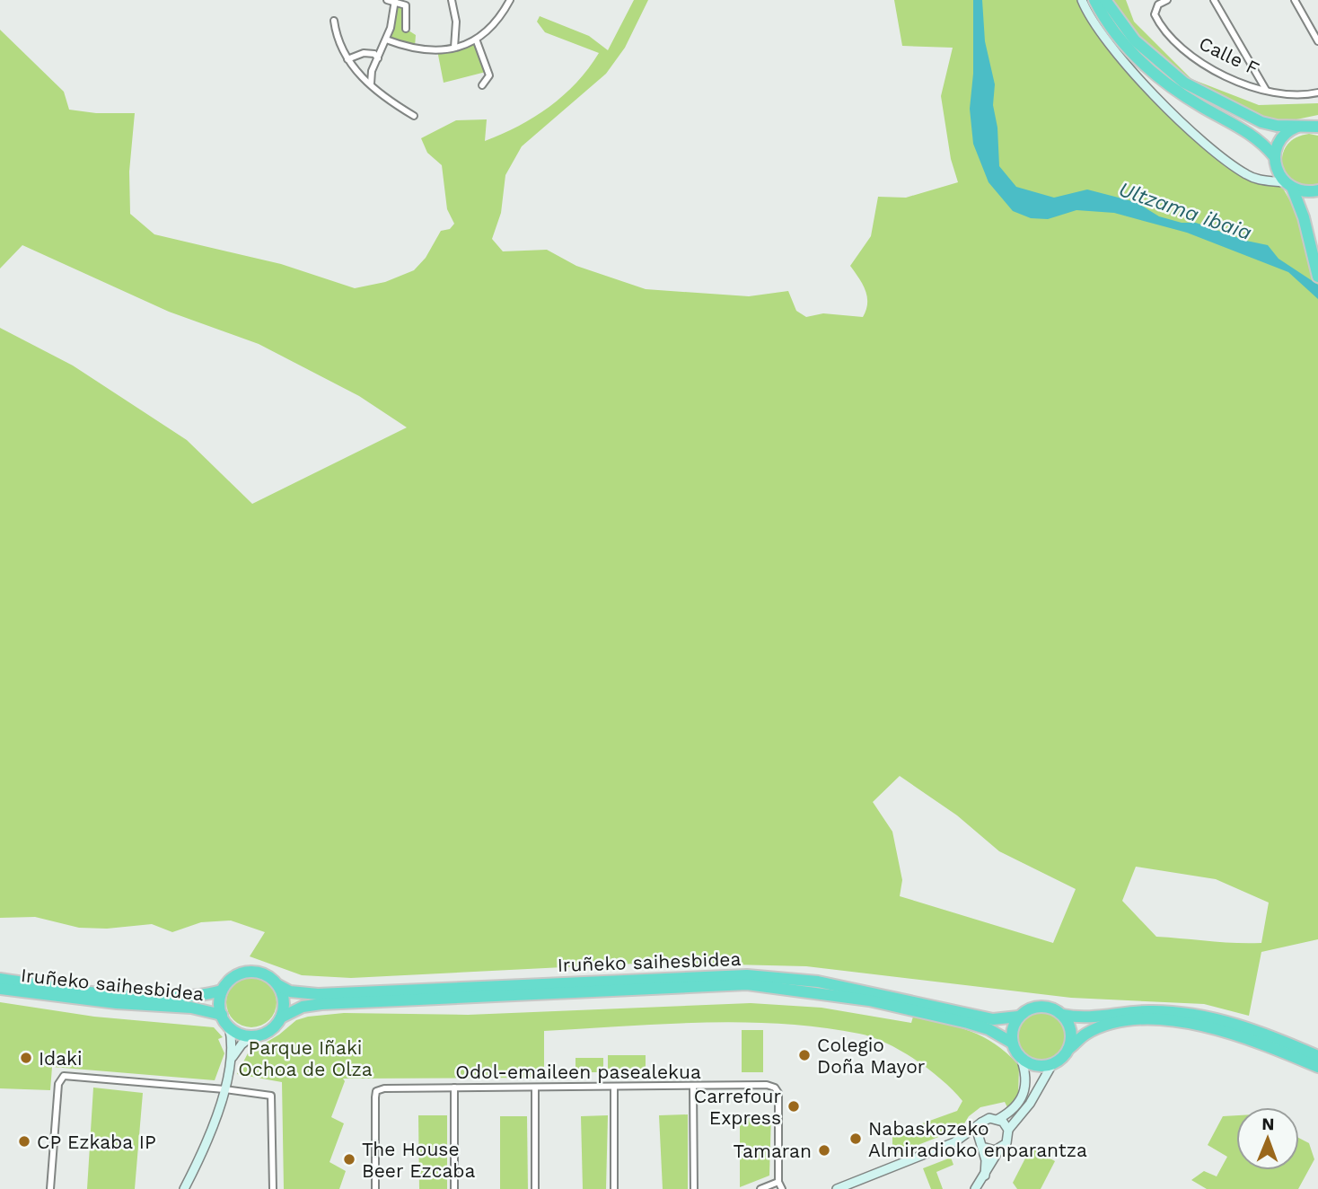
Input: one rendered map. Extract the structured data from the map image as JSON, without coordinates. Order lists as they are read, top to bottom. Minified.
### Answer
{"streets":{"highway":["Iruñeko saihesbidea"],"street":["Calle F","Odol-emaileen pasealekua"]},"water":["Ultzama ibaia"],"parks":["Parque Iñaki Ochoa de Olza"],"places":["Colegio Doña Mayor","Idaki","Carrefour Express","Nabaskozeko Almiradioko enparantza","CP Ezkaba IP","Tamaran","The House Beer Ezcaba"],"north":"top"}
